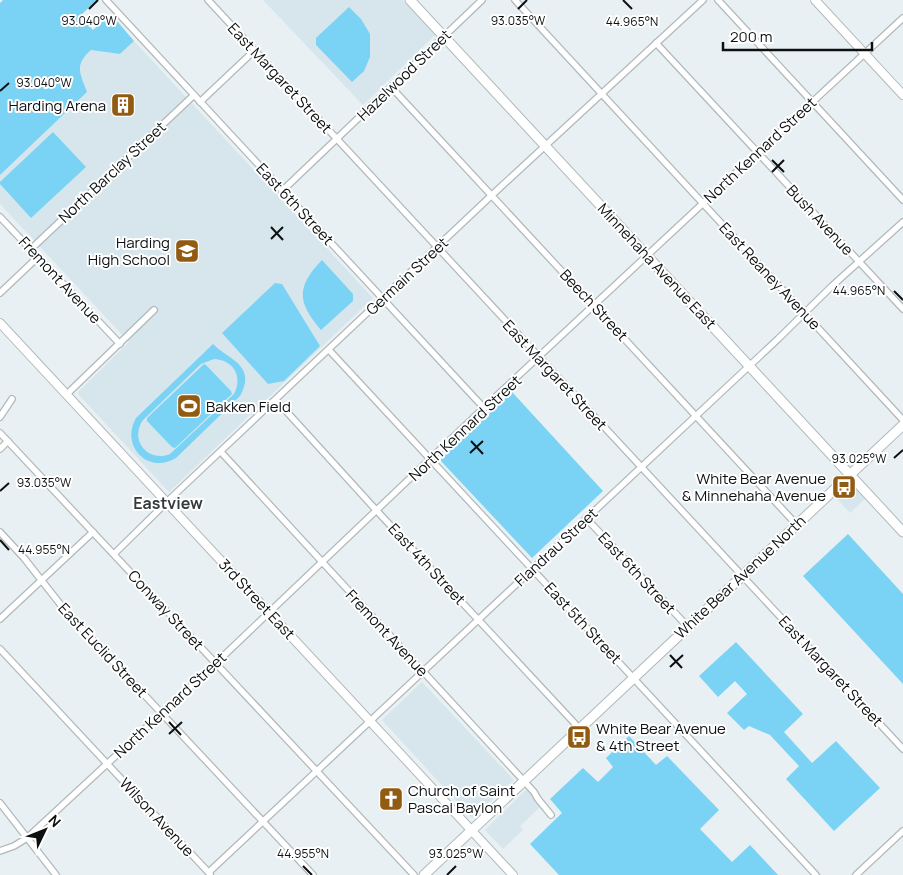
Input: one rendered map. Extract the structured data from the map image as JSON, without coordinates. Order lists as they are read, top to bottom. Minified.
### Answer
{"streets":{"main road":["Minnehaha Avenue East","White Bear Avenue North"],"street":["Hazelwood Street","East Margaret Street","North Kennard Street","North Barclay Street","East 6th Street","Bush Avenue","Germain Street","East Reaney Avenue","Fremont Avenue","Beech Street","Flandrau Street","East 4th Street","3rd Street East","Conway Street","East 5th Street","East Euclid Street","Wilson Avenue"]},"crossings":[["Hazelwood Street","East Margaret Street"],["Hazelwood Street","East 6th Street"],["Hazelwood Street","Minnehaha Avenue East"],["Hazelwood Street","Beech Street"],["East Margaret Street","North Kennard Street"],["East Margaret Street","Germain Street"],["East Margaret Street","Flandrau Street"],["East Margaret Street","White Bear Avenue North"],["North Kennard Street","East 6th Street"],["North Kennard Street","Bush Avenue"],["North Kennard Street","Minnehaha Avenue East"],["North Kennard Street","East Reaney Avenue"],["North Kennard Street","Fremont Avenue"],["North Kennard Street","Beech Street"],["North Kennard Street","East 4th Street"],["North Kennard Street","3rd Street East"],["North Kennard Street","Conway Street"],["North Kennard Street","East 5th Street"],["North Kennard Street","East Euclid Street"],["North Kennard Street","Wilson Avenue"],["North Barclay Street","East 6th Street"],["North Barclay Street","Fremont Avenue"],["East 6th Street","Germain Street"],["East 6th Street","Flandrau Street"],["East 6th Street","White Bear Avenue North"],["Bush Avenue","Germain Street"],["Bush Avenue","Flandrau Street"],["Minnehaha Avenue East","Germain Street"],["Minnehaha Avenue East","Flandrau Street"],["Minnehaha Avenue East","White Bear Avenue North"],["Germain Street","East Reaney Avenue"],["Germain Street","Fremont Avenue"],["Germain Street","Beech Street"],["Germain Street","East 4th Street"],["Germain Street","3rd Street East"],["Germain Street","Conway Street"],["Germain Street","East 5th Street"],["East Reaney Avenue","Flandrau Street"],["Fremont Avenue","Flandrau Street"],["Fremont Avenue","White Bear Avenue North"],["Beech Street","Flandrau Street"],["Beech Street","White Bear Avenue North"],["Flandrau Street","East 4th Street"],["Flandrau Street","3rd Street East"],["Flandrau Street","Conway Street"],["Flandrau Street","East 5th Street"],["Flandrau Street","East Euclid Street"],["Flandrau Street","Wilson Avenue"],["East 4th Street","White Bear Avenue North"],["White Bear Avenue North","3rd Street East"],["White Bear Avenue North","East 5th Street"]],"districts":["Eastview"],"places":{"building":["Harding Arena"],"school or university":["Harding High School"],"sports":["Bakken Field"],"bus stop":["White Bear Avenue & Minnehaha Avenue","White Bear Avenue & 4th Street"],"church":["Church of Saint Pascal Baylon"]},"scale_bar":"200 m","north":"top right","coordinates":["93.040°W","93.035°W","44.965°N","93.025°W","44.955°N"]}
